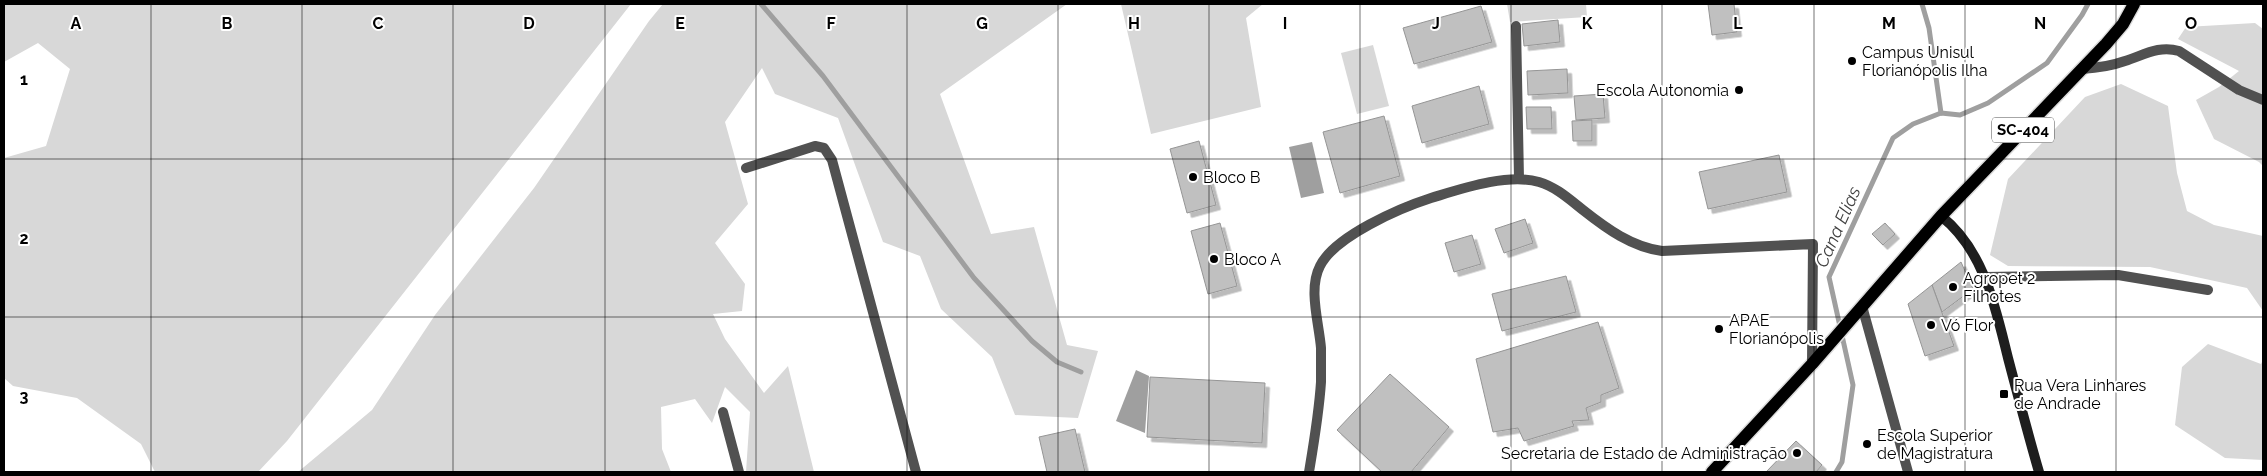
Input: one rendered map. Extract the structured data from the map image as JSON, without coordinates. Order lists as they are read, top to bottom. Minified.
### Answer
{"streets":{"main road":["SC-404"]},"water":["Cana Elias"],"places":{"other":["Campus Unisul Florianópolis Ilha","Escola Autonomia","Bloco B","Bloco A","Agropet 2 Filhotes","Vó Flor","APAE Florianópolis","Escola Superior de Magistratura","Secretaria de Estado de Administração"],"transit":["Rua Vera Linhares de Andrade"]},"grid":{"columns":["A","B","C","D","E","F","G","H","I","J","K","L","M","N","O"],"rows":["1","2","3"]}}
